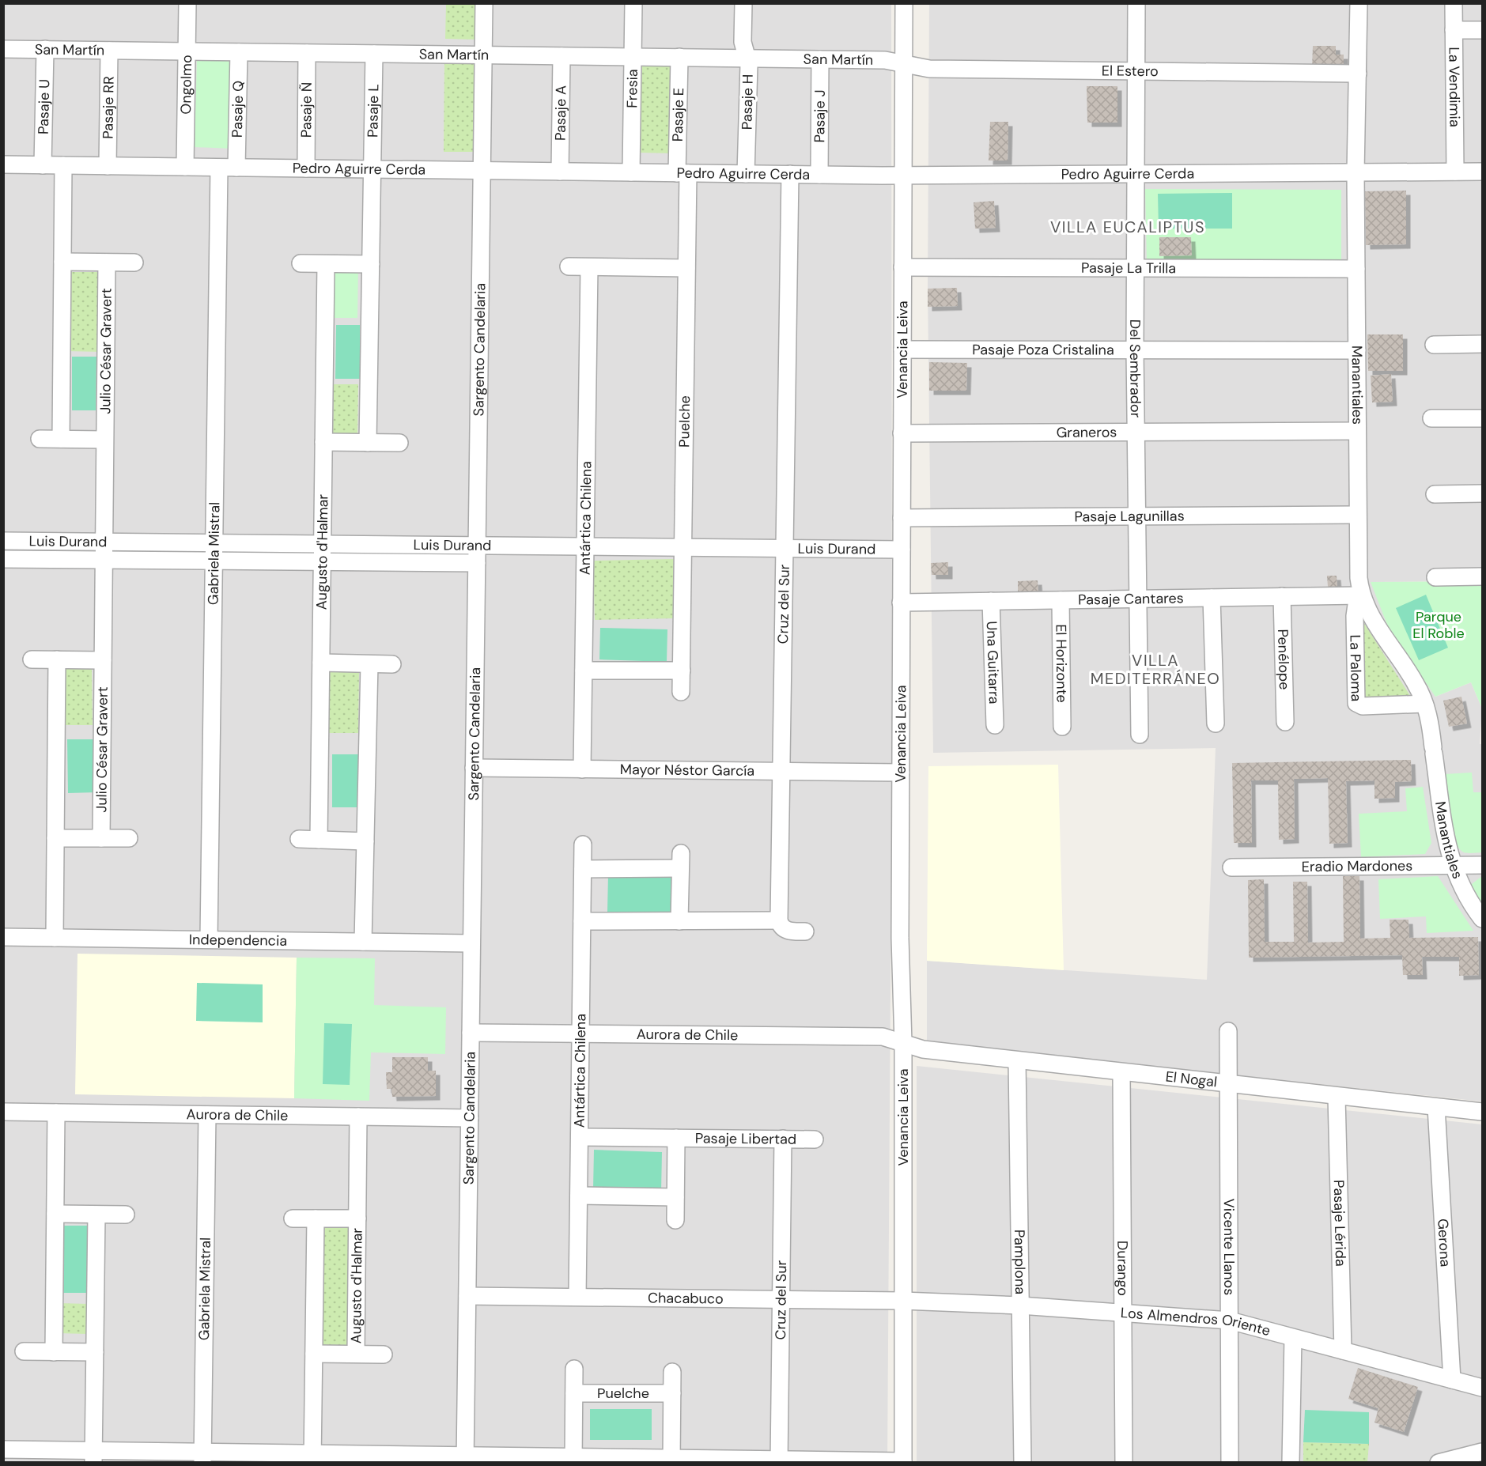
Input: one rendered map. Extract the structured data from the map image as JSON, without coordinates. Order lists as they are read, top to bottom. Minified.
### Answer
{"streets":{"street":["San Martín","El Estero","Ongolmo","Fresia","La Vendimia","Pasaje H","Pasaje U","Pasaje RR","Pasaje Q","Pasaje Ñ","Pasaje L","Pasaje A","Pasaje E","Pasaje J","Pedro Aguirre Cerda","Pasaje La Trilla","Sargento Candelaria","Venancia Leiva","Pasaje Poza Cristalina","Julio César Gravert","Del Sembrador","Manantiales","Puelche","Graneros","Pasaje Lagunillas","Antártica Chilena","Luis Durand","Augusto d'Halmar","Gabriela Mistral","Pasaje Cantares","Cruz del Sur","Penélope","Una Guitarra","El Horizonte","La Paloma","Mayor Néstor García","Eradio Mardones","Independencia","Aurora de Chile","El Nogal","Pasaje Libertad","Pasaje Lérida","Gerona","Vicente Llanos","Pamplona","Durango","Chacabuco","Los Almendros Oriente"]},"crossings":[["San Martín","El Estero"],["San Martín","Ongolmo"],["San Martín","Fresia"],["San Martín","Pasaje H"],["San Martín","Pasaje U"],["San Martín","Pasaje RR"],["San Martín","Pasaje Q"],["San Martín","Pasaje Ñ"],["San Martín","Pasaje L"],["San Martín","Pasaje A"],["San Martín","Pasaje E"],["San Martín","Pasaje J"],["San Martín","Sargento Candelaria"],["San Martín","Venancia Leiva"],["El Estero","Venancia Leiva"],["El Estero","Del Sembrador"],["El Estero","Manantiales"],["Ongolmo","Pedro Aguirre Cerda"],["Fresia","Pedro Aguirre Cerda"],["La Vendimia","Pedro Aguirre Cerda"],["Pasaje H","Pedro Aguirre Cerda"],["Pasaje U","Pedro Aguirre Cerda"],["Pasaje RR","Pedro Aguirre Cerda"],["Pasaje Q","Pedro Aguirre Cerda"],["Pasaje Ñ","Pedro Aguirre Cerda"],["Pasaje L","Pedro Aguirre Cerda"],["Pasaje A","Pedro Aguirre Cerda"],["Pasaje E","Pedro Aguirre Cerda"],["Pasaje E","Puelche"],["Pasaje J","Pedro Aguirre Cerda"],["Pedro Aguirre Cerda","Sargento Candelaria"],["Pedro Aguirre Cerda","Venancia Leiva"],["Pedro Aguirre Cerda","Del Sembrador"],["Pedro Aguirre Cerda","Manantiales"],["Pedro Aguirre Cerda","Puelche"],["Pedro Aguirre Cerda","Gabriela Mistral"],["Pedro Aguirre Cerda","Cruz del Sur"],["Pasaje La Trilla","Venancia Leiva"],["Pasaje La Trilla","Del Sembrador"],["Pasaje La Trilla","Manantiales"],["Sargento Candelaria","Luis Durand"],["Sargento Candelaria","Mayor Néstor García"],["Sargento Candelaria","Independencia"],["Sargento Candelaria","Aurora de Chile"],["Sargento Candelaria","Chacabuco"],["Venancia Leiva","Pasaje Poza Cristalina"],["Venancia Leiva","Graneros"],["Venancia Leiva","Pasaje Lagunillas"],["Venancia Leiva","Luis Durand"],["Venancia Leiva","Pasaje Cantares"],["Venancia Leiva","Mayor Néstor García"],["Venancia Leiva","Aurora de Chile"],["Venancia Leiva","El Nogal"],["Venancia Leiva","Chacabuco"],["Venancia Leiva","Los Almendros Oriente"],["Pasaje Poza Cristalina","Del Sembrador"],["Pasaje Poza Cristalina","Manantiales"],["Julio César Gravert","Luis Durand"],["Del Sembrador","Graneros"],["Del Sembrador","Pasaje Lagunillas"],["Del Sembrador","Pasaje Cantares"],["Manantiales","Graneros"],["Manantiales","Pasaje Lagunillas"],["Manantiales","Pasaje Cantares"],["Manantiales","La Paloma"],["Manantiales","Eradio Mardones"],["Puelche","Luis Durand"],["Antártica Chilena","Luis Durand"],["Antártica Chilena","Mayor Néstor García"],["Antártica Chilena","Aurora de Chile"],["Antártica Chilena","Pasaje Libertad"],["Antártica Chilena","Chacabuco"],["Luis Durand","Augusto d'Halmar"],["Luis Durand","Gabriela Mistral"],["Luis Durand","Cruz del Sur"],["Augusto d'Halmar","Aurora de Chile"],["Gabriela Mistral","Independencia"],["Gabriela Mistral","Aurora de Chile"],["Pasaje Cantares","Penélope"],["Pasaje Cantares","Una Guitarra"],["Pasaje Cantares","El Horizonte"],["Pasaje Cantares","La Paloma"],["Cruz del Sur","Mayor Néstor García"],["Cruz del Sur","Pasaje Libertad"],["Cruz del Sur","Chacabuco"],["Aurora de Chile","El Nogal"],["El Nogal","Pasaje Lérida"],["El Nogal","Gerona"],["El Nogal","Vicente Llanos"],["El Nogal","Pamplona"],["El Nogal","Durango"],["Pasaje Lérida","Los Almendros Oriente"],["Gerona","Los Almendros Oriente"],["Vicente Llanos","Los Almendros Oriente"],["Pamplona","Los Almendros Oriente"],["Durango","Los Almendros Oriente"],["Chacabuco","Los Almendros Oriente"]],"districts":["VILLA EUCALIPTUS","VILLA MEDITERRÁNEO"],"parks":["Parque El Roble"]}
